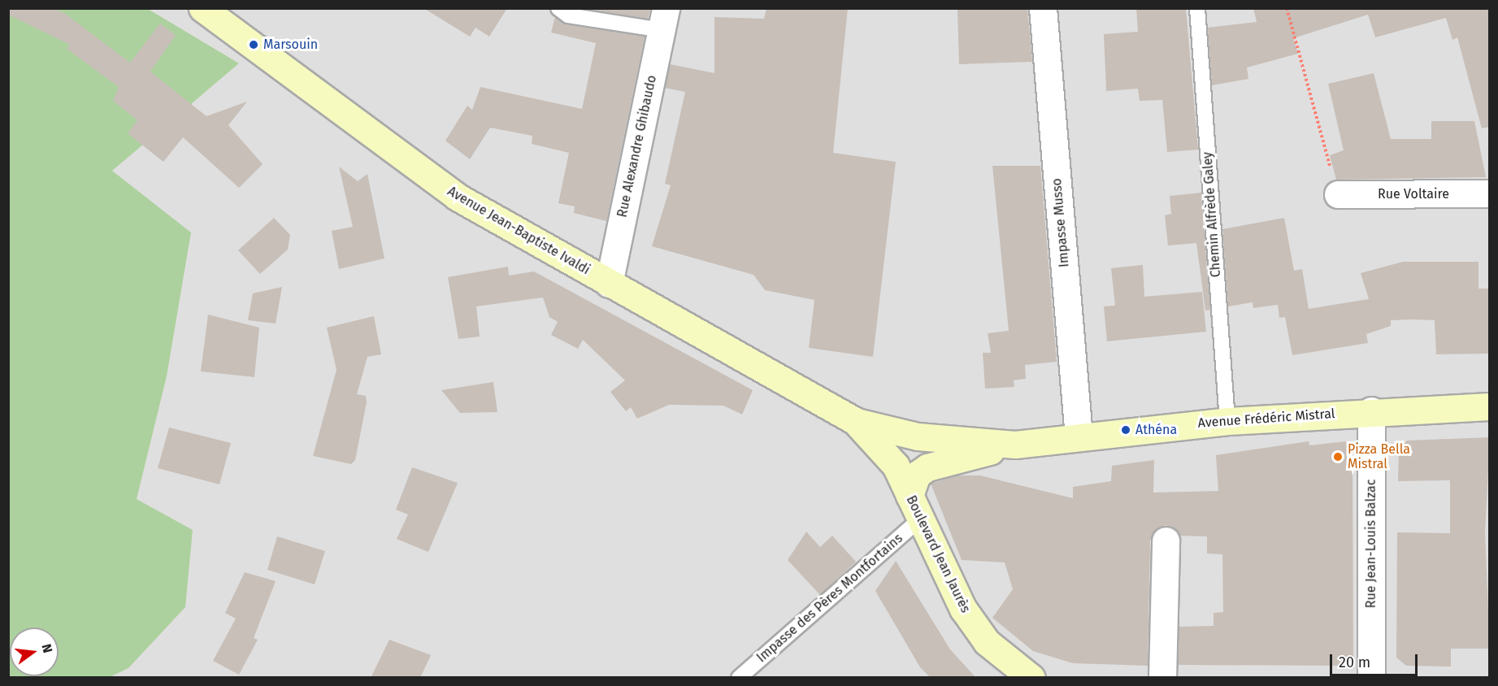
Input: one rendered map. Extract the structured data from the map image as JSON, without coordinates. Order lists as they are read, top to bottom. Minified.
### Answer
{"streets":{"main road":["Avenue Jean-Baptiste Ivaldi","Avenue Frédéric Mistral","Boulevard Jean Jaurès"],"street":["Rue Alexandre Ghibaudo","Rue Voltaire","Impasse Musso","Rue Jean-Louis Balzac"],"lane":["Chemin Alfrède Galey","Impasse des Pères Montfortains"]},"crossings":[["Rue Alexandre Ghibaudo","Avenue Jean-Baptiste Ivaldi"],["Chemin Alfrède Galey","Avenue Frédéric Mistral"],["Impasse Musso","Avenue Frédéric Mistral"],["Avenue Jean-Baptiste Ivaldi","Avenue Frédéric Mistral"],["Avenue Jean-Baptiste Ivaldi","Boulevard Jean Jaurès"],["Avenue Frédéric Mistral","Rue Jean-Louis Balzac"],["Avenue Frédéric Mistral","Boulevard Jean Jaurès"],["Boulevard Jean Jaurès","Impasse des Pères Montfortains"]],"places":["Marsouin","Athéna","Pizza Bella Mistral"],"scale_bar":"20 m","north":"right"}
